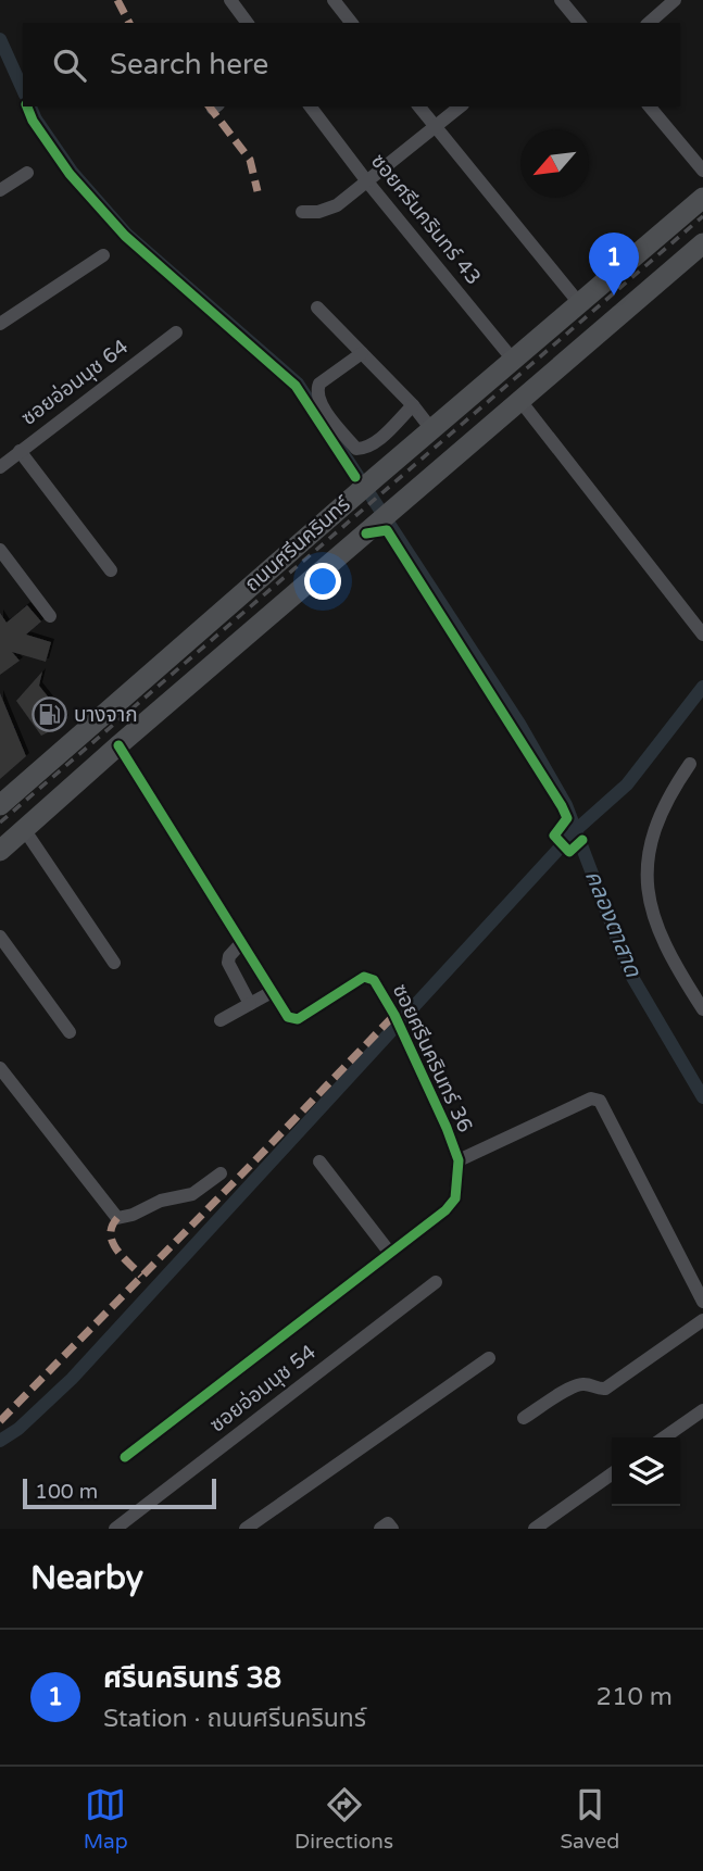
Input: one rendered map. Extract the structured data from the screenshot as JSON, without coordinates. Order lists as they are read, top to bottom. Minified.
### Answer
{"streets":{"main road":["ถนนศรีนครินทร์"],"street":["ซอยศรีนครินทร์ 43","ซอยอ่อนนุช 64","ซอยศรีนครินทร์ 36","ซอยอ่อนนุช 54"]},"crossings":[["ซอยศรีนครินทร์ 43","ถนนศรีนครินทร์"],["ถนนศรีนครินทร์","ซอยศรีนครินทร์ 36"]],"water":["คลองตาสาด"],"places":{"fuel station":["บางจาก"]},"scale_bar":"100 m","north":"bottom left","page":{"search":"Search here","pins":"1","scale":"100 m","heading":"Nearby","list":[{"mark":"1","name":"ศรีนครินทร์ 38","note":"Station · ถนนศรีนครินทร์","value":"210 m"}],"nav":["Map","Directions","Saved"]}}
